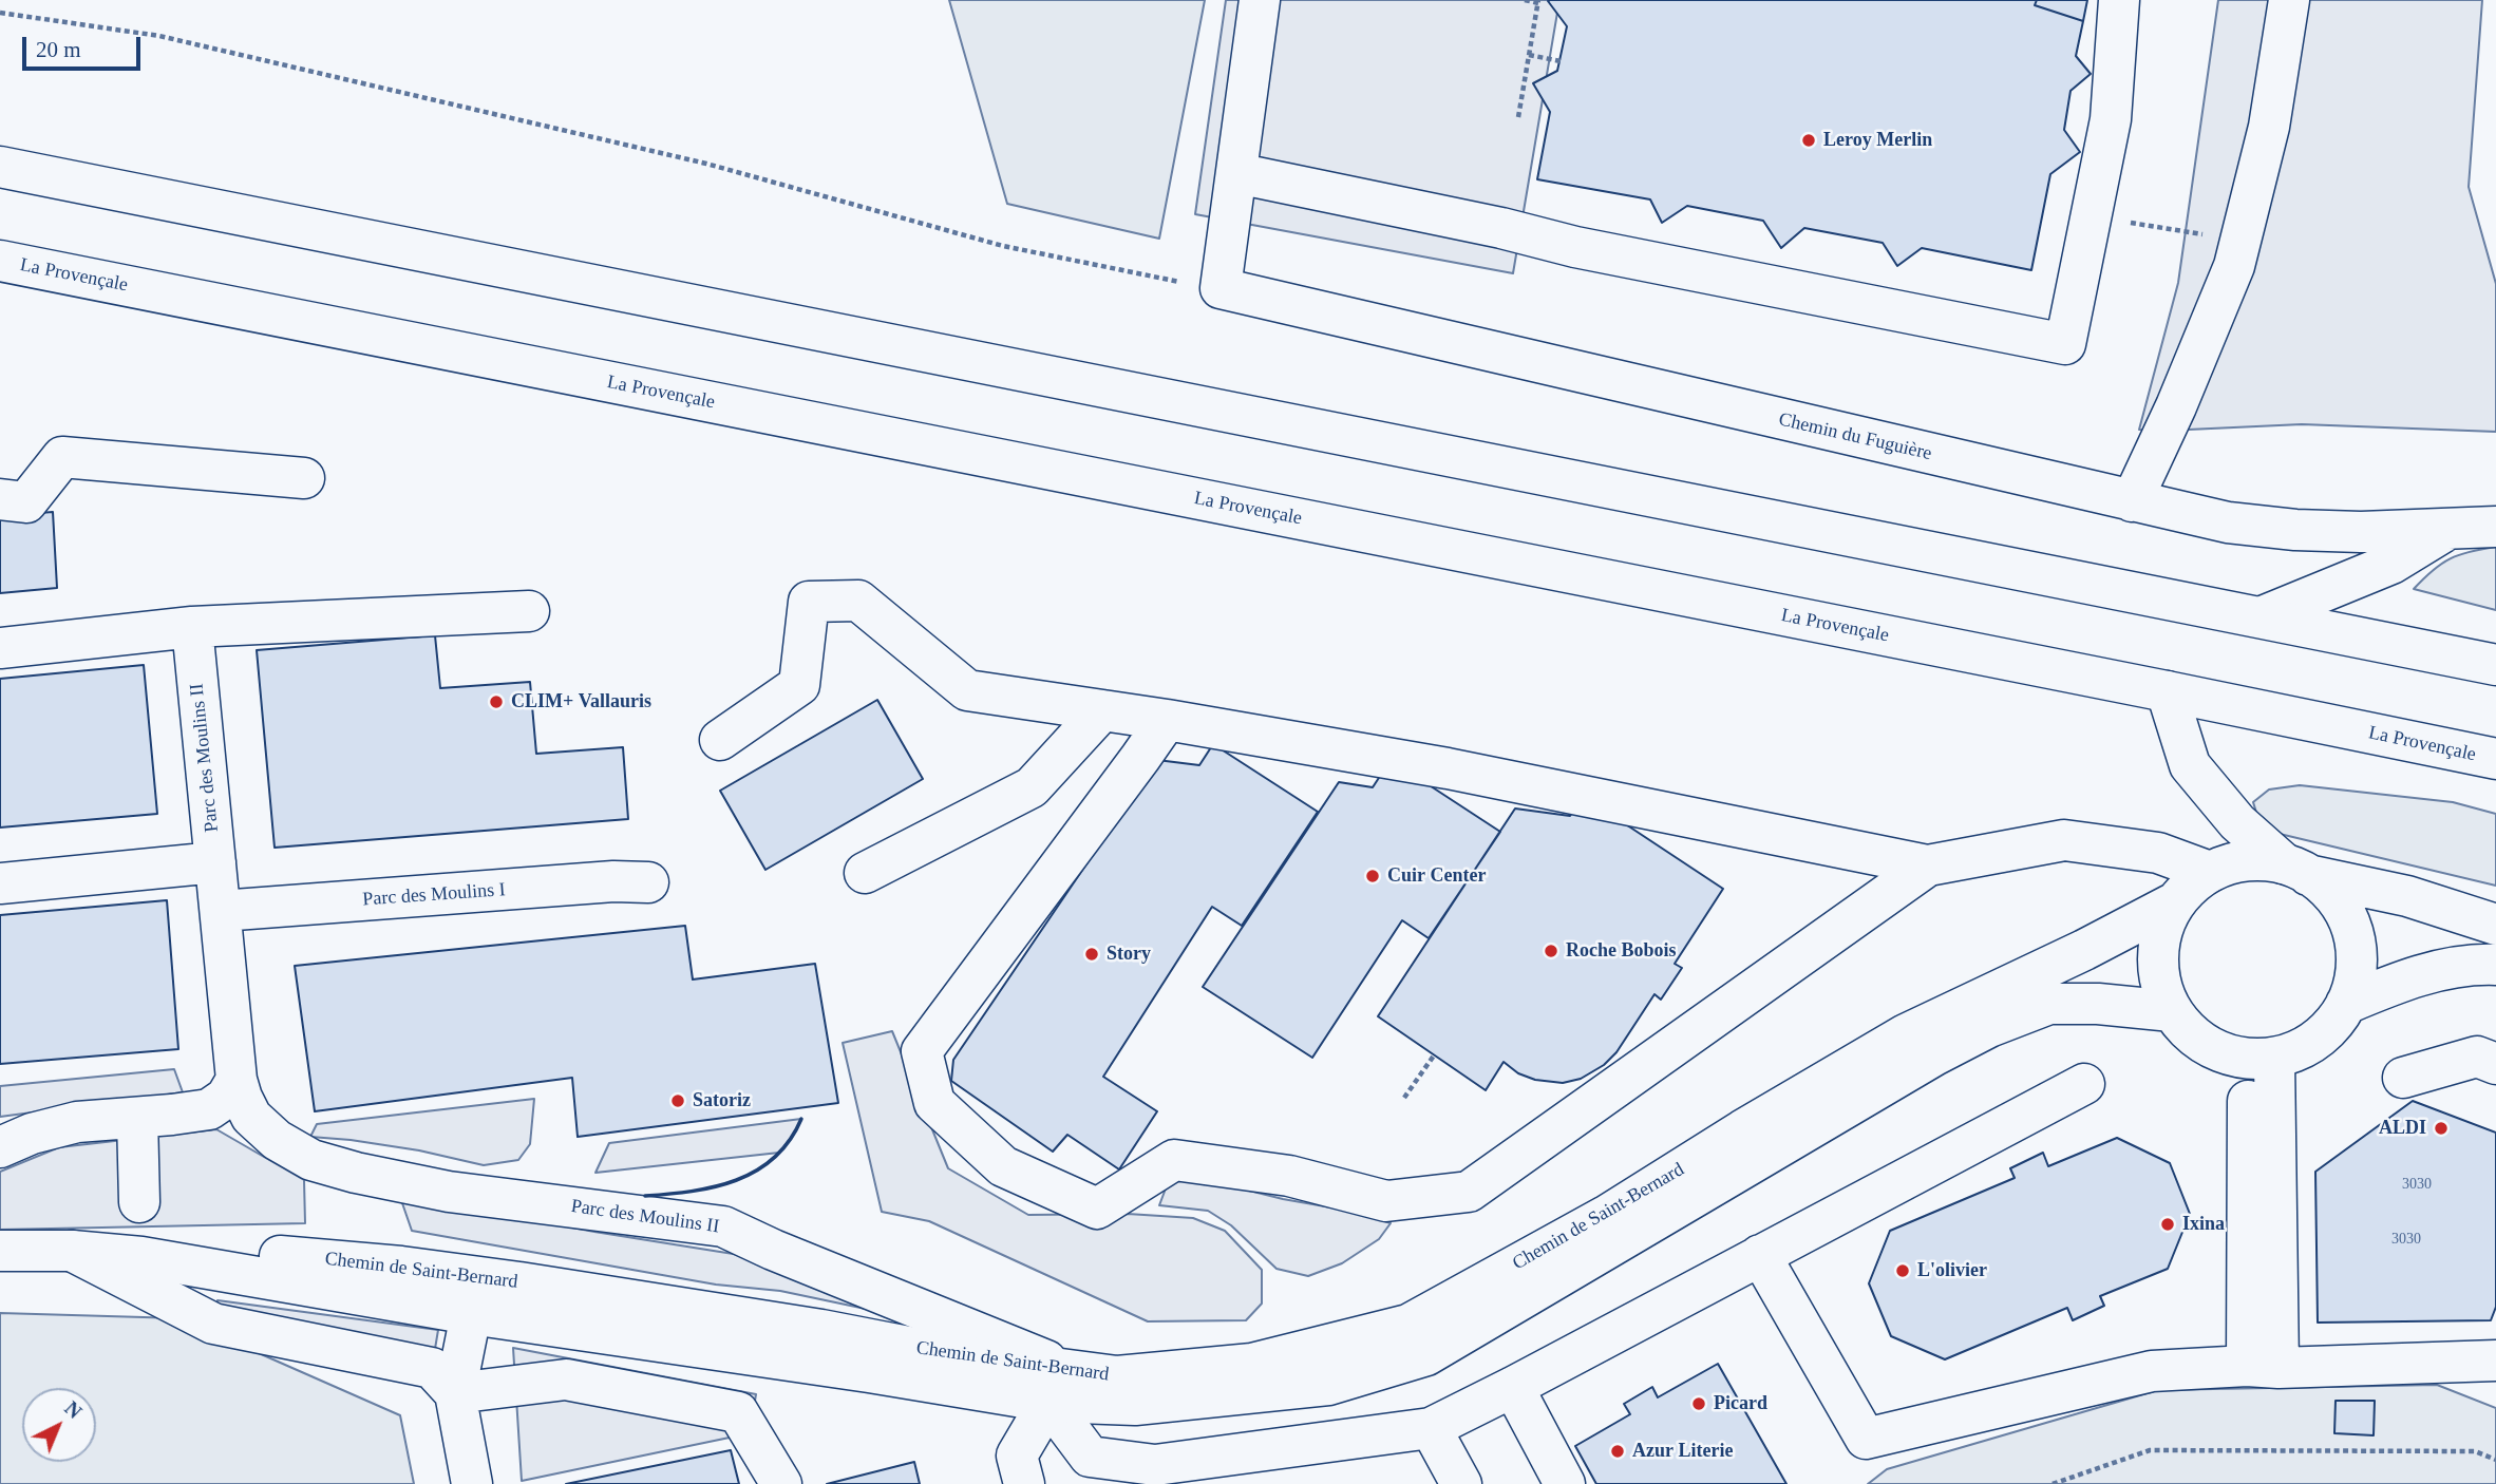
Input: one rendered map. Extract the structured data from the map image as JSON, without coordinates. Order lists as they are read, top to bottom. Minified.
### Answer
{"streets":{"main road":["La Provençale","Chemin du Fuguière","Parc des Moulins II","Parc des Moulins I","Chemin de Saint-Bernard"]},"crossings":[["Parc des Moulins II","Parc des Moulins I"],["Parc des Moulins II","Chemin de Saint-Bernard"]],"places":["Leroy Merlin","CLIM+ Vallauris","Cuir Center","Roche Bobois","Story","Satoriz","ALDI","Ixina","L'olivier","Picard","Azur Literie"],"house_numbers":["3030","3030"],"scale_bar":"20 m","north":"top right"}
